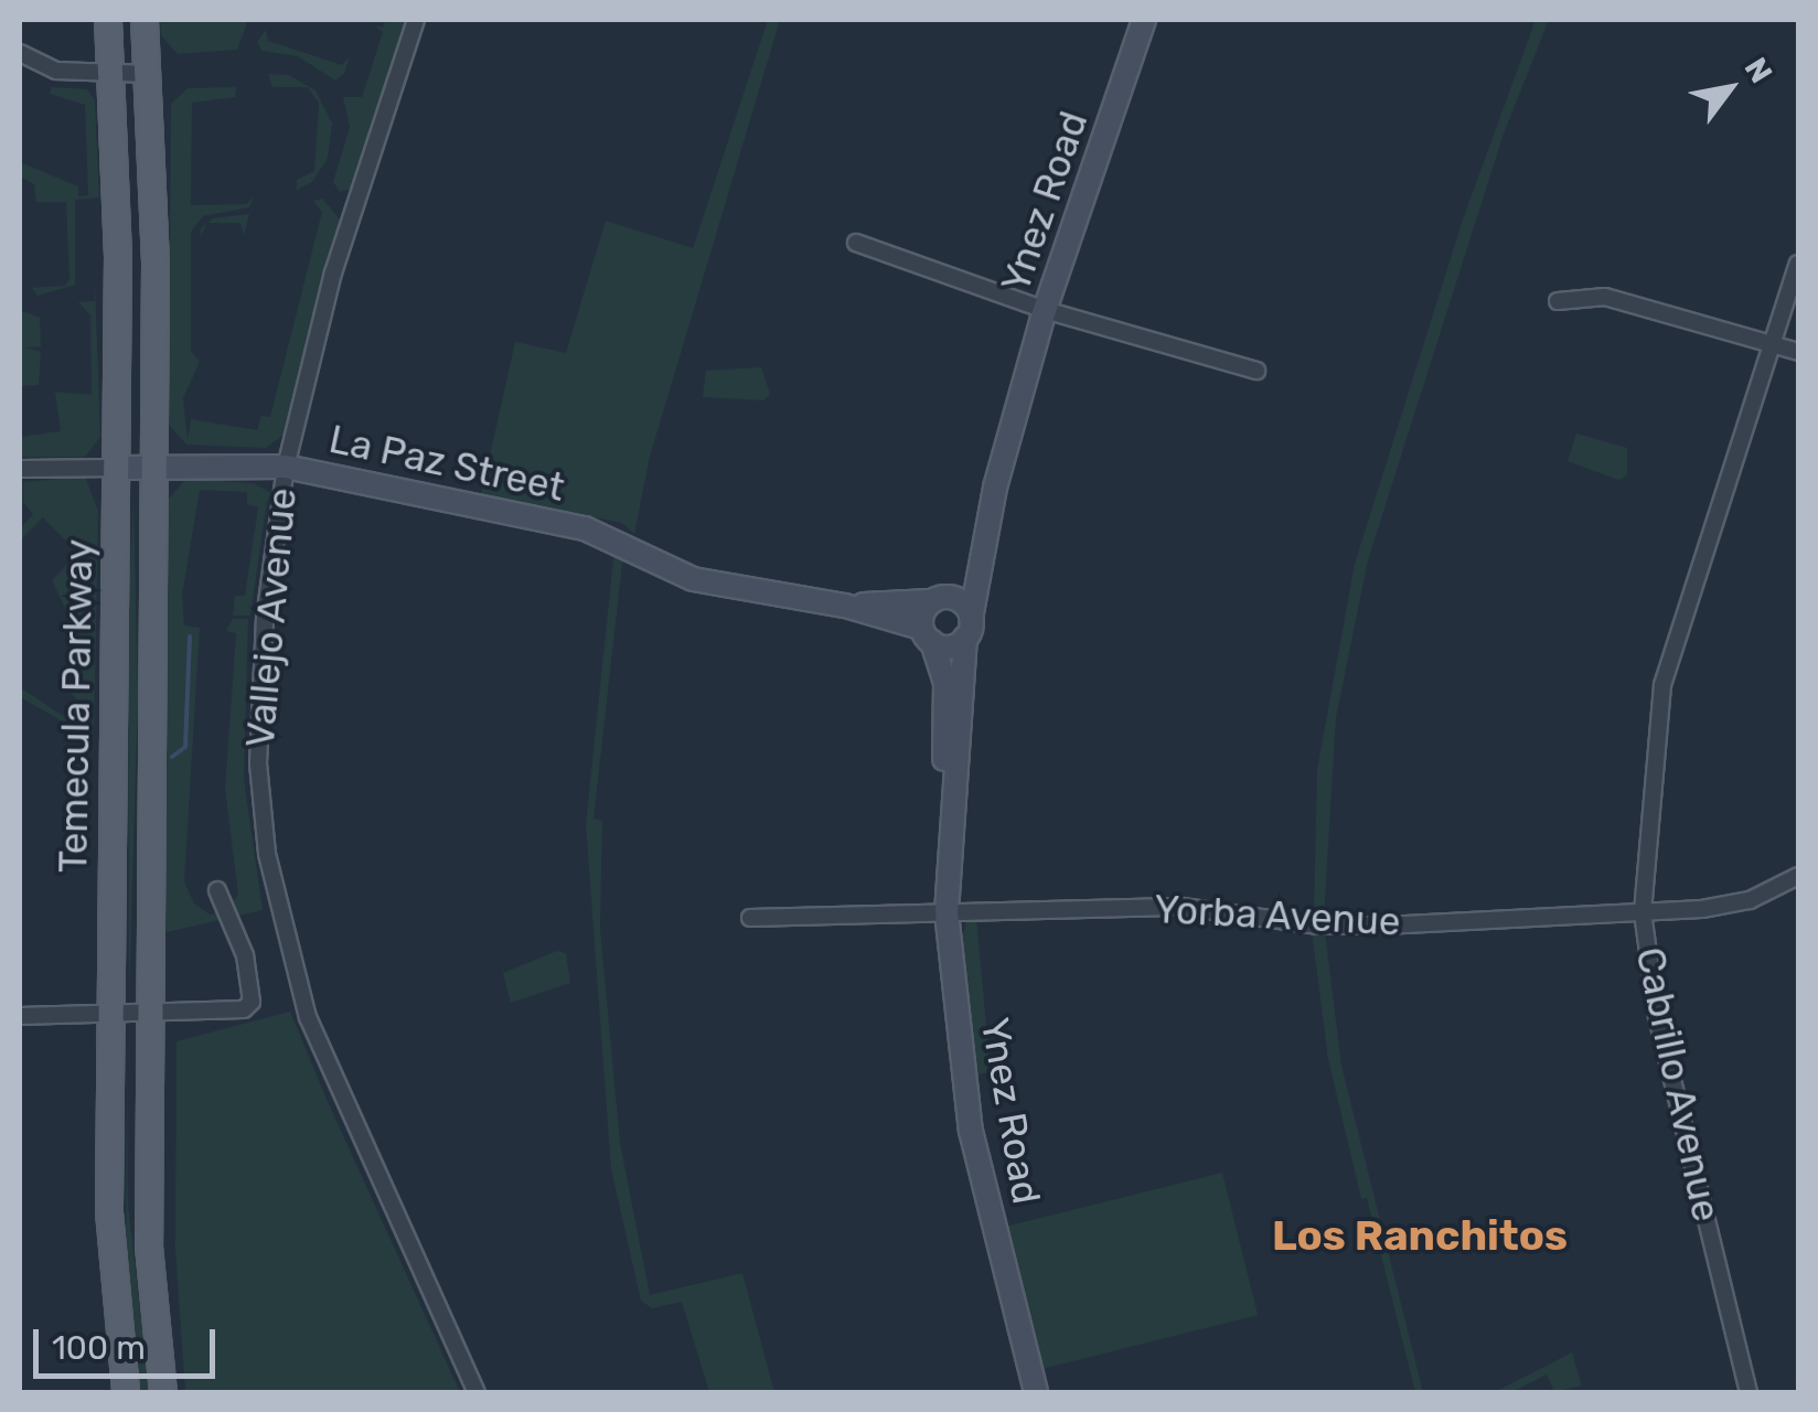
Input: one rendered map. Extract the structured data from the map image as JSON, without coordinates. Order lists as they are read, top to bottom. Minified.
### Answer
{"streets":{"main road":["Ynez Road","La Paz Street","Temecula Parkway"],"street":["Vallejo Avenue","Yorba Avenue","Cabrillo Avenue"]},"crossings":[["Ynez Road","La Paz Street"],["Ynez Road","Yorba Avenue"],["La Paz Street","Vallejo Avenue"],["La Paz Street","Temecula Parkway"],["Yorba Avenue","Cabrillo Avenue"]],"districts":["Los Ranchitos"],"scale_bar":"100 m","north":"top right"}
